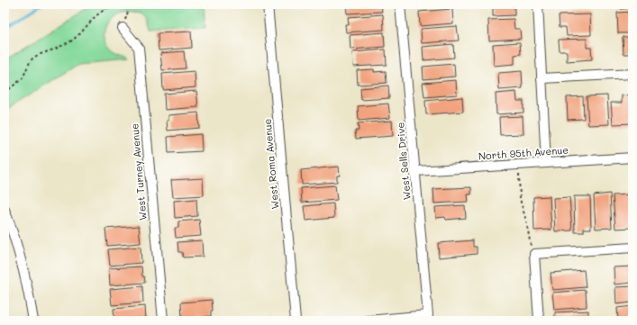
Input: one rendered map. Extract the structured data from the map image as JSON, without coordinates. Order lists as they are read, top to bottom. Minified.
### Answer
{"streets":{"street":["North 95th Avenue","West Sells Drive","West Roma Avenue","West Turney Avenue"]},"crossings":[["North 95th Avenue","West Sells Drive"]]}
